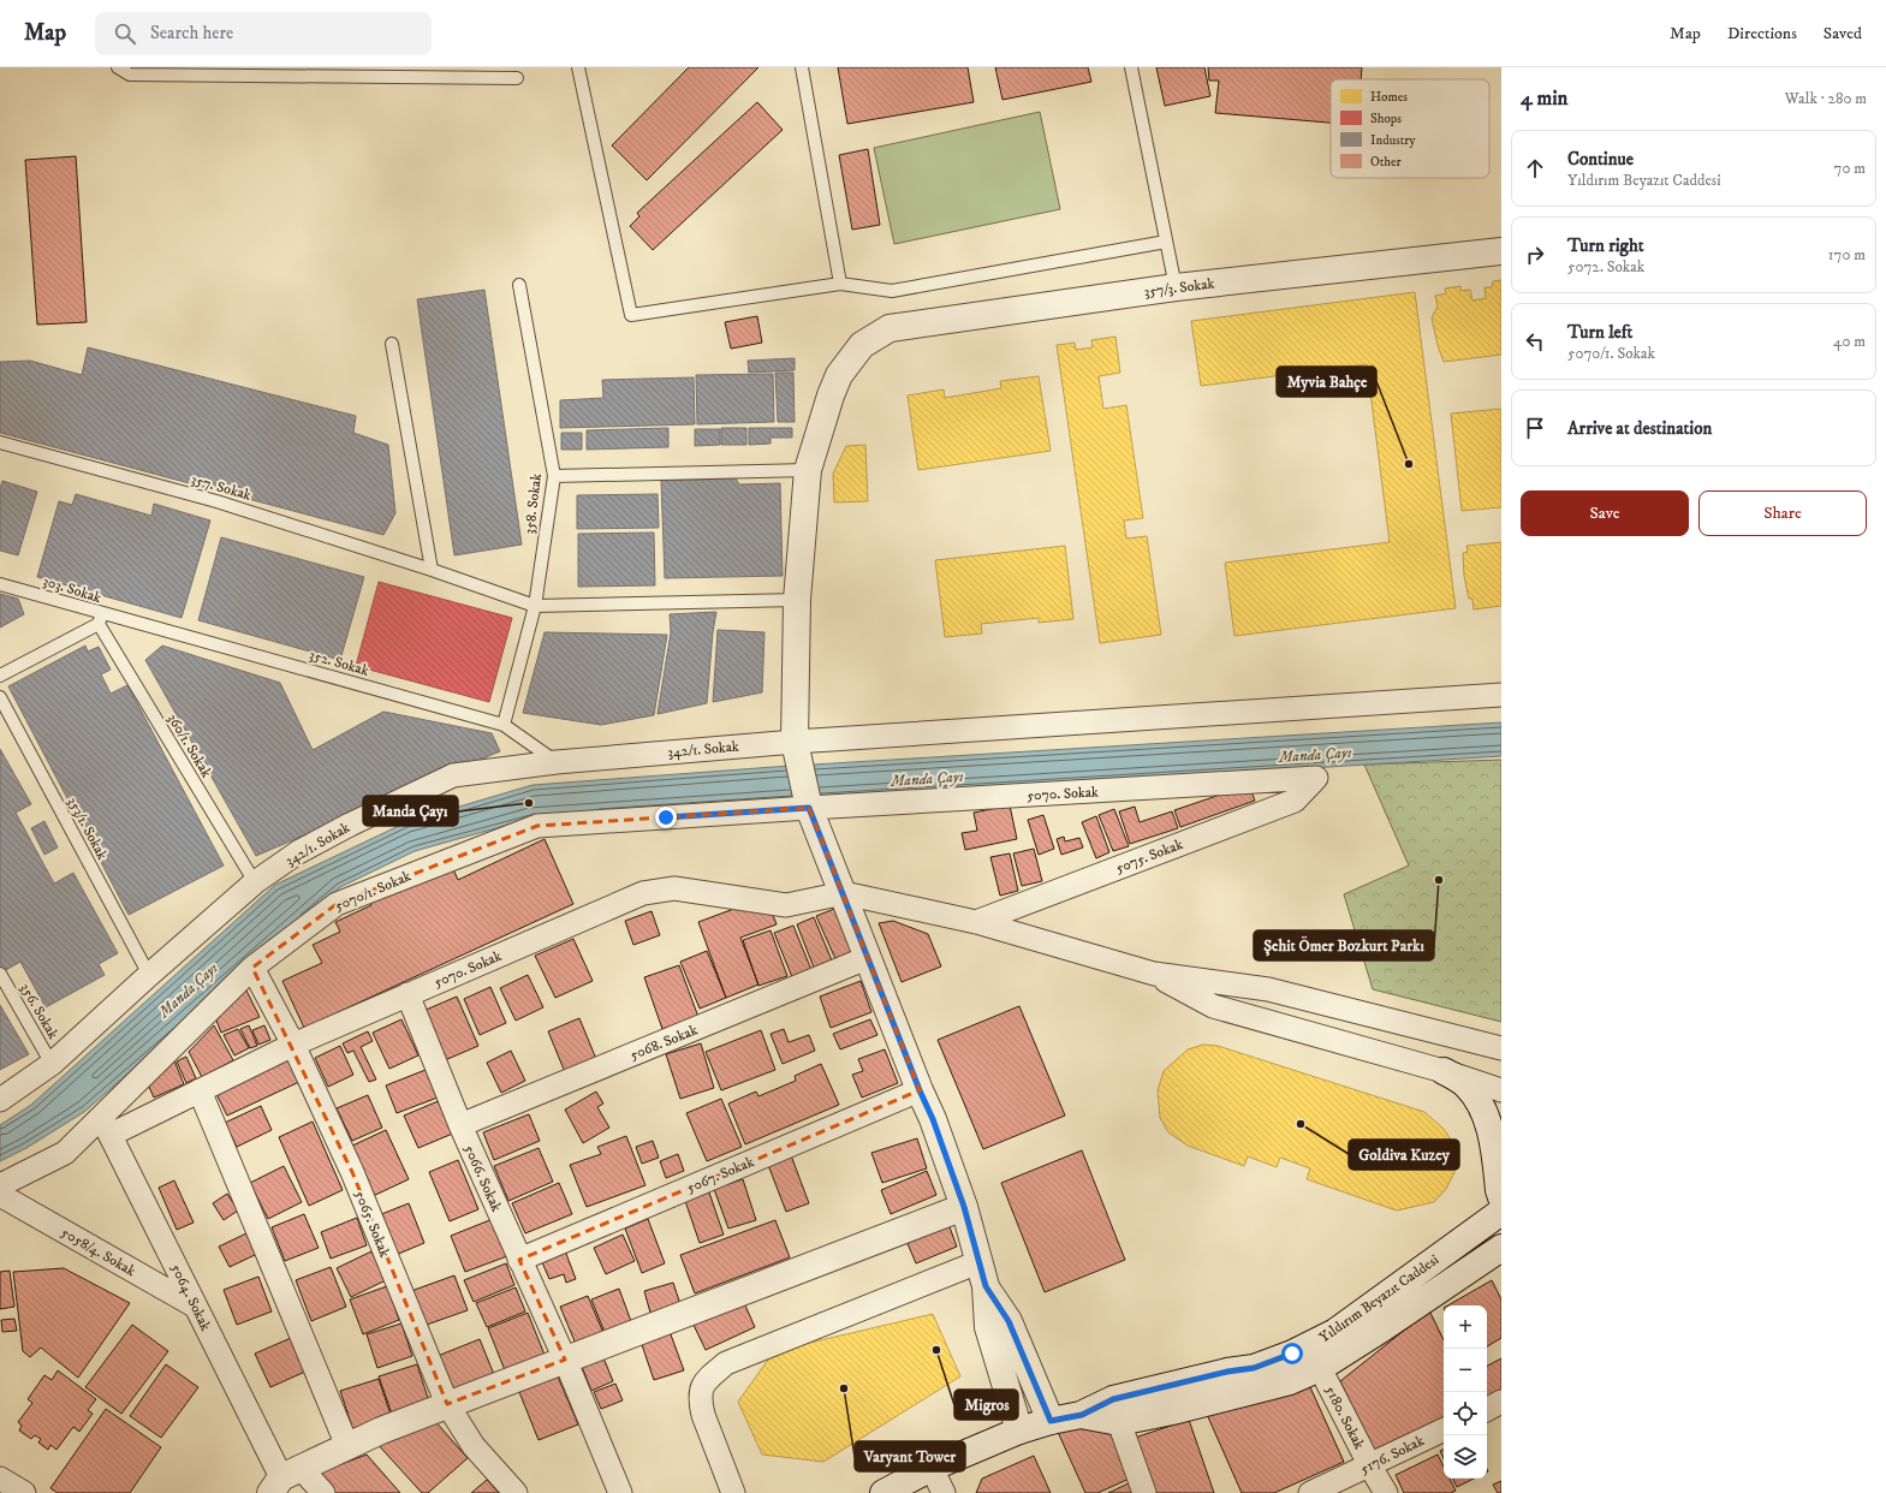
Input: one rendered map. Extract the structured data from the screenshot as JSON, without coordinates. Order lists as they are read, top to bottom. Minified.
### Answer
{"streets":{"street":["357/3. Sokak","342/1. Sokak","5070. Sokak","5075. Sokak","5070/1. Sokak","5068. Sokak","5067. Sokak","5066. Sokak","5065. Sokak","5058/4. Sokak","5064. Sokak","Yıldırım Beyazıt Caddesi","5180. Sokak","5176. Sokak"],"lane":["357. Sokak","358. Sokak","303. Sokak","352. Sokak","360/1. Sokak","353/1. Sokak","356. Sokak"]},"crossings":[["357. Sokak","358. Sokak"],["358. Sokak","352. Sokak"],["303. Sokak","352. Sokak"],["303. Sokak","360/1. Sokak"],["352. Sokak","360/1. Sokak"],["352. Sokak","342/1. Sokak"],["360/1. Sokak","342/1. Sokak"],["342/1. Sokak","353/1. Sokak"],["342/1. Sokak","356. Sokak"],["5070. Sokak","5075. Sokak"],["5070. Sokak","5070/1. Sokak"],["5070. Sokak","5066. Sokak"],["5070. Sokak","5065. Sokak"],["5070. Sokak","5064. Sokak"],["5070/1. Sokak","5065. Sokak"],["5070/1. Sokak","5064. Sokak"],["5068. Sokak","5066. Sokak"],["5067. Sokak","5066. Sokak"],["5058/4. Sokak","5064. Sokak"],["Yıldırım Beyazıt Caddesi","5180. Sokak"],["5180. Sokak","5176. Sokak"]],"water":["Manda Çayı"],"places":["Myvia Bahçe","Manda Çayı","Şehit Ömer Bozkurt Parkı","Goldiva Kuzey","Migros","Varyant Tower"],"legend":["Homes","Shops","Industry","Other"],"page":{"header":"Map","search":"Search here","nav":["Map","Directions","Saved"],"heading":["4 min","Walk · 280 m"],"list":[["Continue","Yıldırım Beyazıt Caddesi","70 m"],["Turn right","5072. Sokak","170 m"],["Turn left","5070/1. Sokak","40 m"],"Arrive at destination"],"buttons":["Save","Share"],"map_buttons":["+","−"]}}
